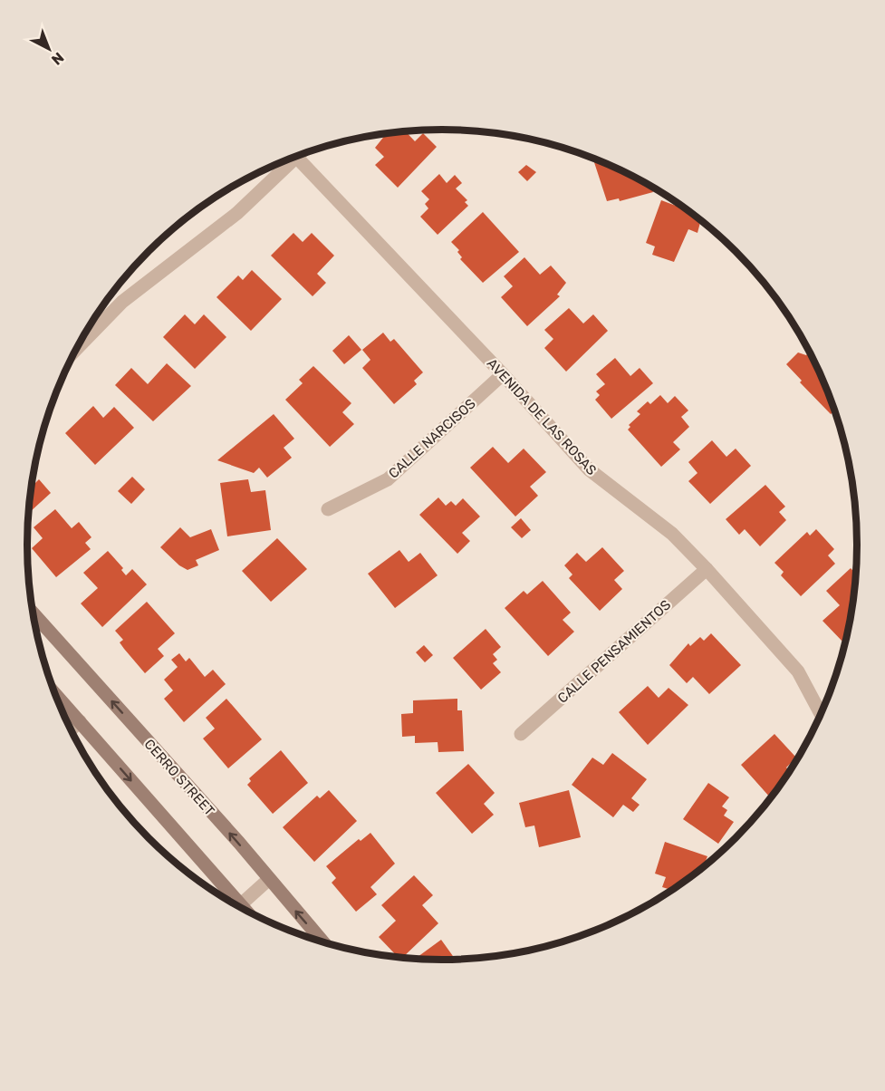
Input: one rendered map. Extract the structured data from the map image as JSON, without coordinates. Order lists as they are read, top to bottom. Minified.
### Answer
{"streets":{"street":["AVENIDA DE LAS ROSAS","CALLE NARCISOS","CALLE PENSAMIENTOS","CERRO STREET"]},"crossings":[["AVENIDA DE LAS ROSAS","CALLE NARCISOS"],["AVENIDA DE LAS ROSAS","CALLE PENSAMIENTOS"]],"north":"bottom right"}
